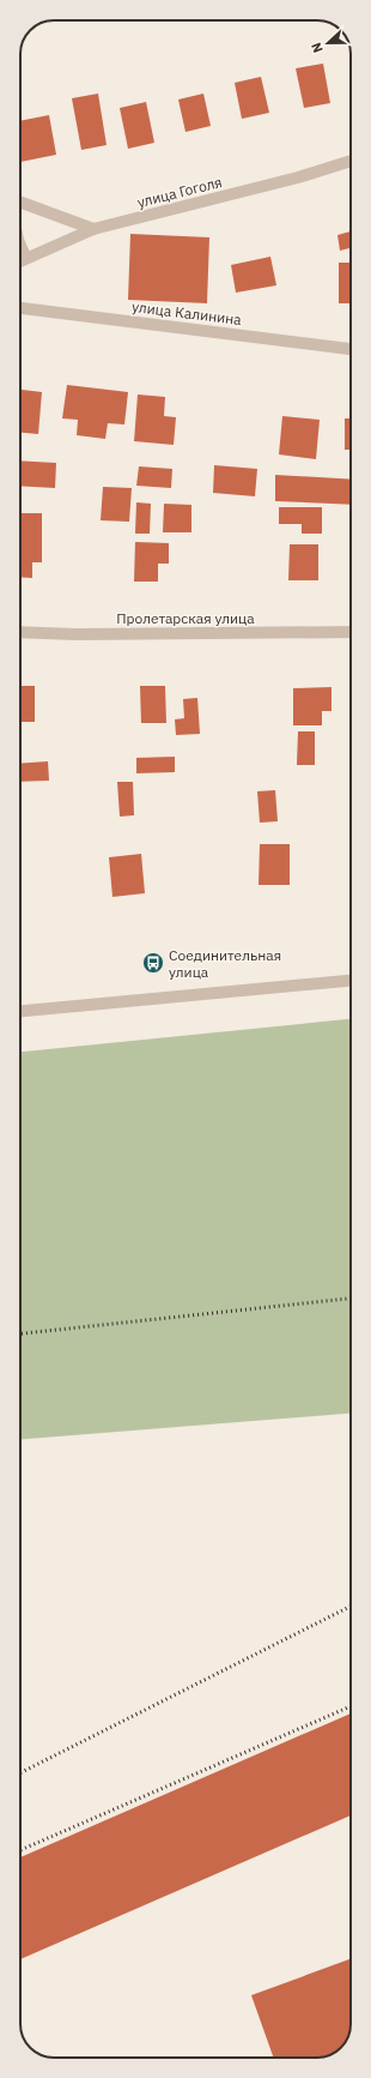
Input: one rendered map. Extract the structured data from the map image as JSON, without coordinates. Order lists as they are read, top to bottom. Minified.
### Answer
{"streets":{"street":["улица Гоголя","улица Калинина","Пролетарская улица"]},"places":{"bus stop":["Соединительная улица"]},"north":"left"}
